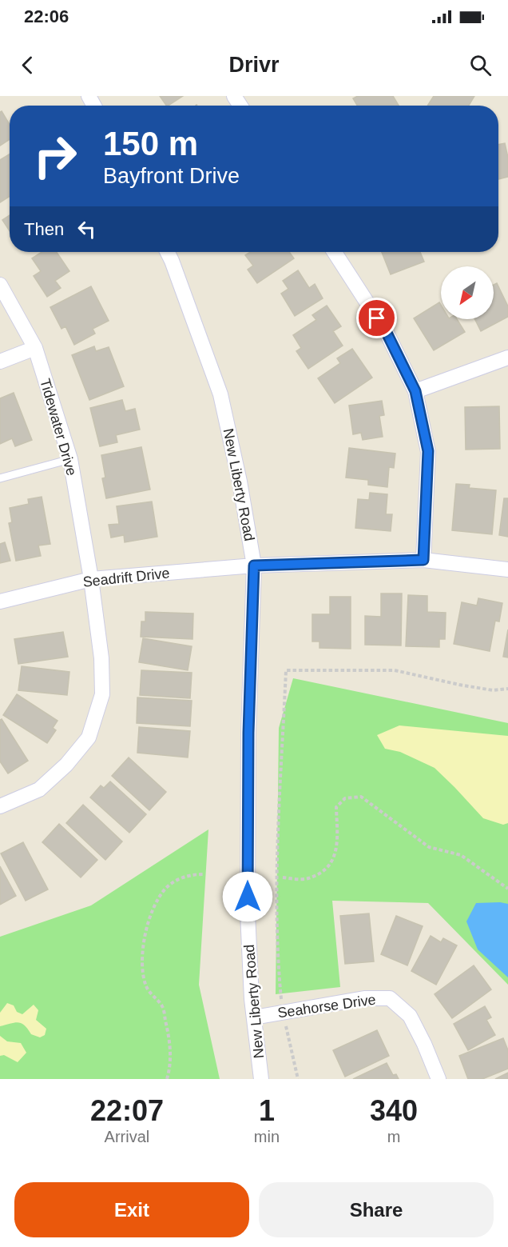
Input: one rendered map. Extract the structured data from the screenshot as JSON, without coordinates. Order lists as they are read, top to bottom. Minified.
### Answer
{"streets":{"street":["Tidewater Drive","New Liberty Road","Seadrift Drive","Seahorse Drive"]},"crossings":[["Tidewater Drive","Seadrift Drive"],["New Liberty Road","Seadrift Drive"],["New Liberty Road","Seahorse Drive"]],"north":"bottom left","page":{"status":"22:06","header":"Drivr","turn":["150 m","Bayfront Drive"],"then":"Then","eta":["22:07","Arrival","1","min","340","m"],"buttons":["Exit","Share"]}}
